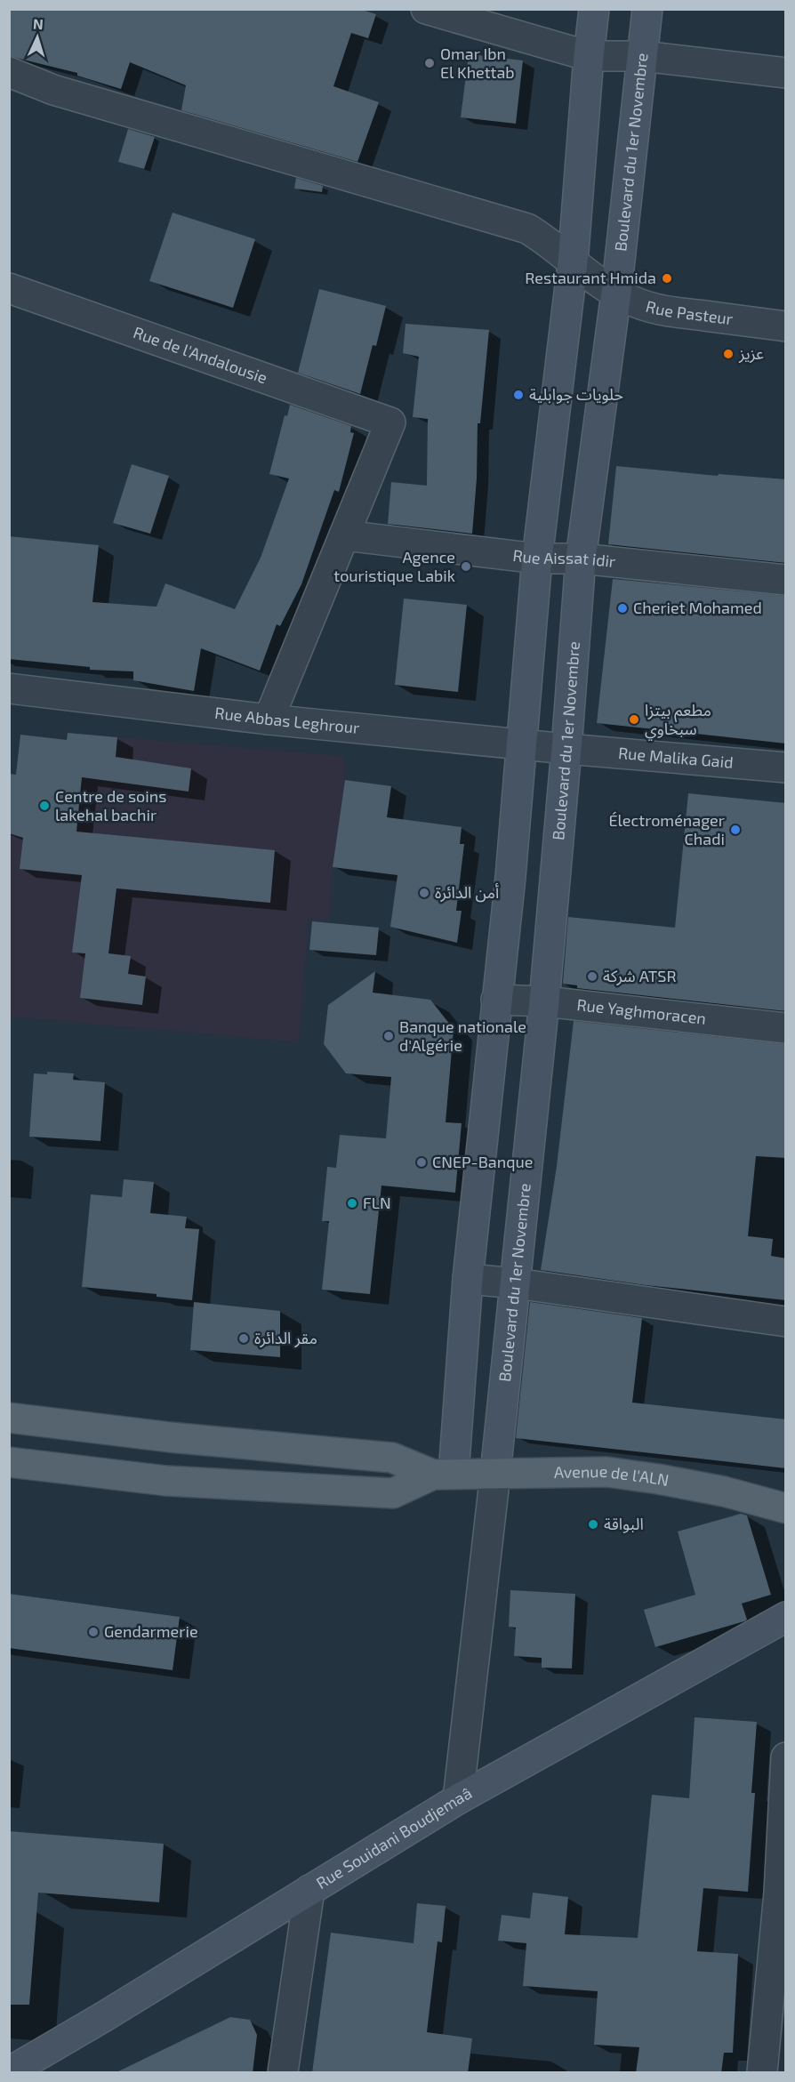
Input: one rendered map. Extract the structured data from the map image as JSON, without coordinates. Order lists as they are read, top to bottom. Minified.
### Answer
{"streets":{"main road":["Boulevard du 1er Novembre","Avenue de l'ALN","Rue Souidani Boudjemaâ"],"street":["Rue Pasteur","Rue de l'Andalousie","Rue Aissat idir","Rue Abbas Leghrour","Rue Malika Gaid","Rue Yaghmoracen"]},"crossings":[["Boulevard du 1er Novembre","Rue Pasteur"],["Boulevard du 1er Novembre","Rue Aissat idir"],["Boulevard du 1er Novembre","Rue Abbas Leghrour"],["Boulevard du 1er Novembre","Rue Malika Gaid"],["Boulevard du 1er Novembre","Rue Yaghmoracen"],["Boulevard du 1er Novembre","Avenue de l'ALN"],["Rue de l'Andalousie","Rue Aissat idir"],["Rue Abbas Leghrour","Rue Malika Gaid"]],"places":["Omar Ibn El Khettab","Restaurant Hmida","عزيز","حلويات جوابلية","Agence touristique Labik","Cheriet Mohamed","مطعم بيتزا سبخاوي","Centre de soins lakehal bachir","Électroménager Chadi","أمن الدائرة","شركة ATSR","Banque nationale d'Algérie","CNEP-Banque","FLN","مقر الدائرة","البواقة","Gendarmerie"],"north":"top"}
